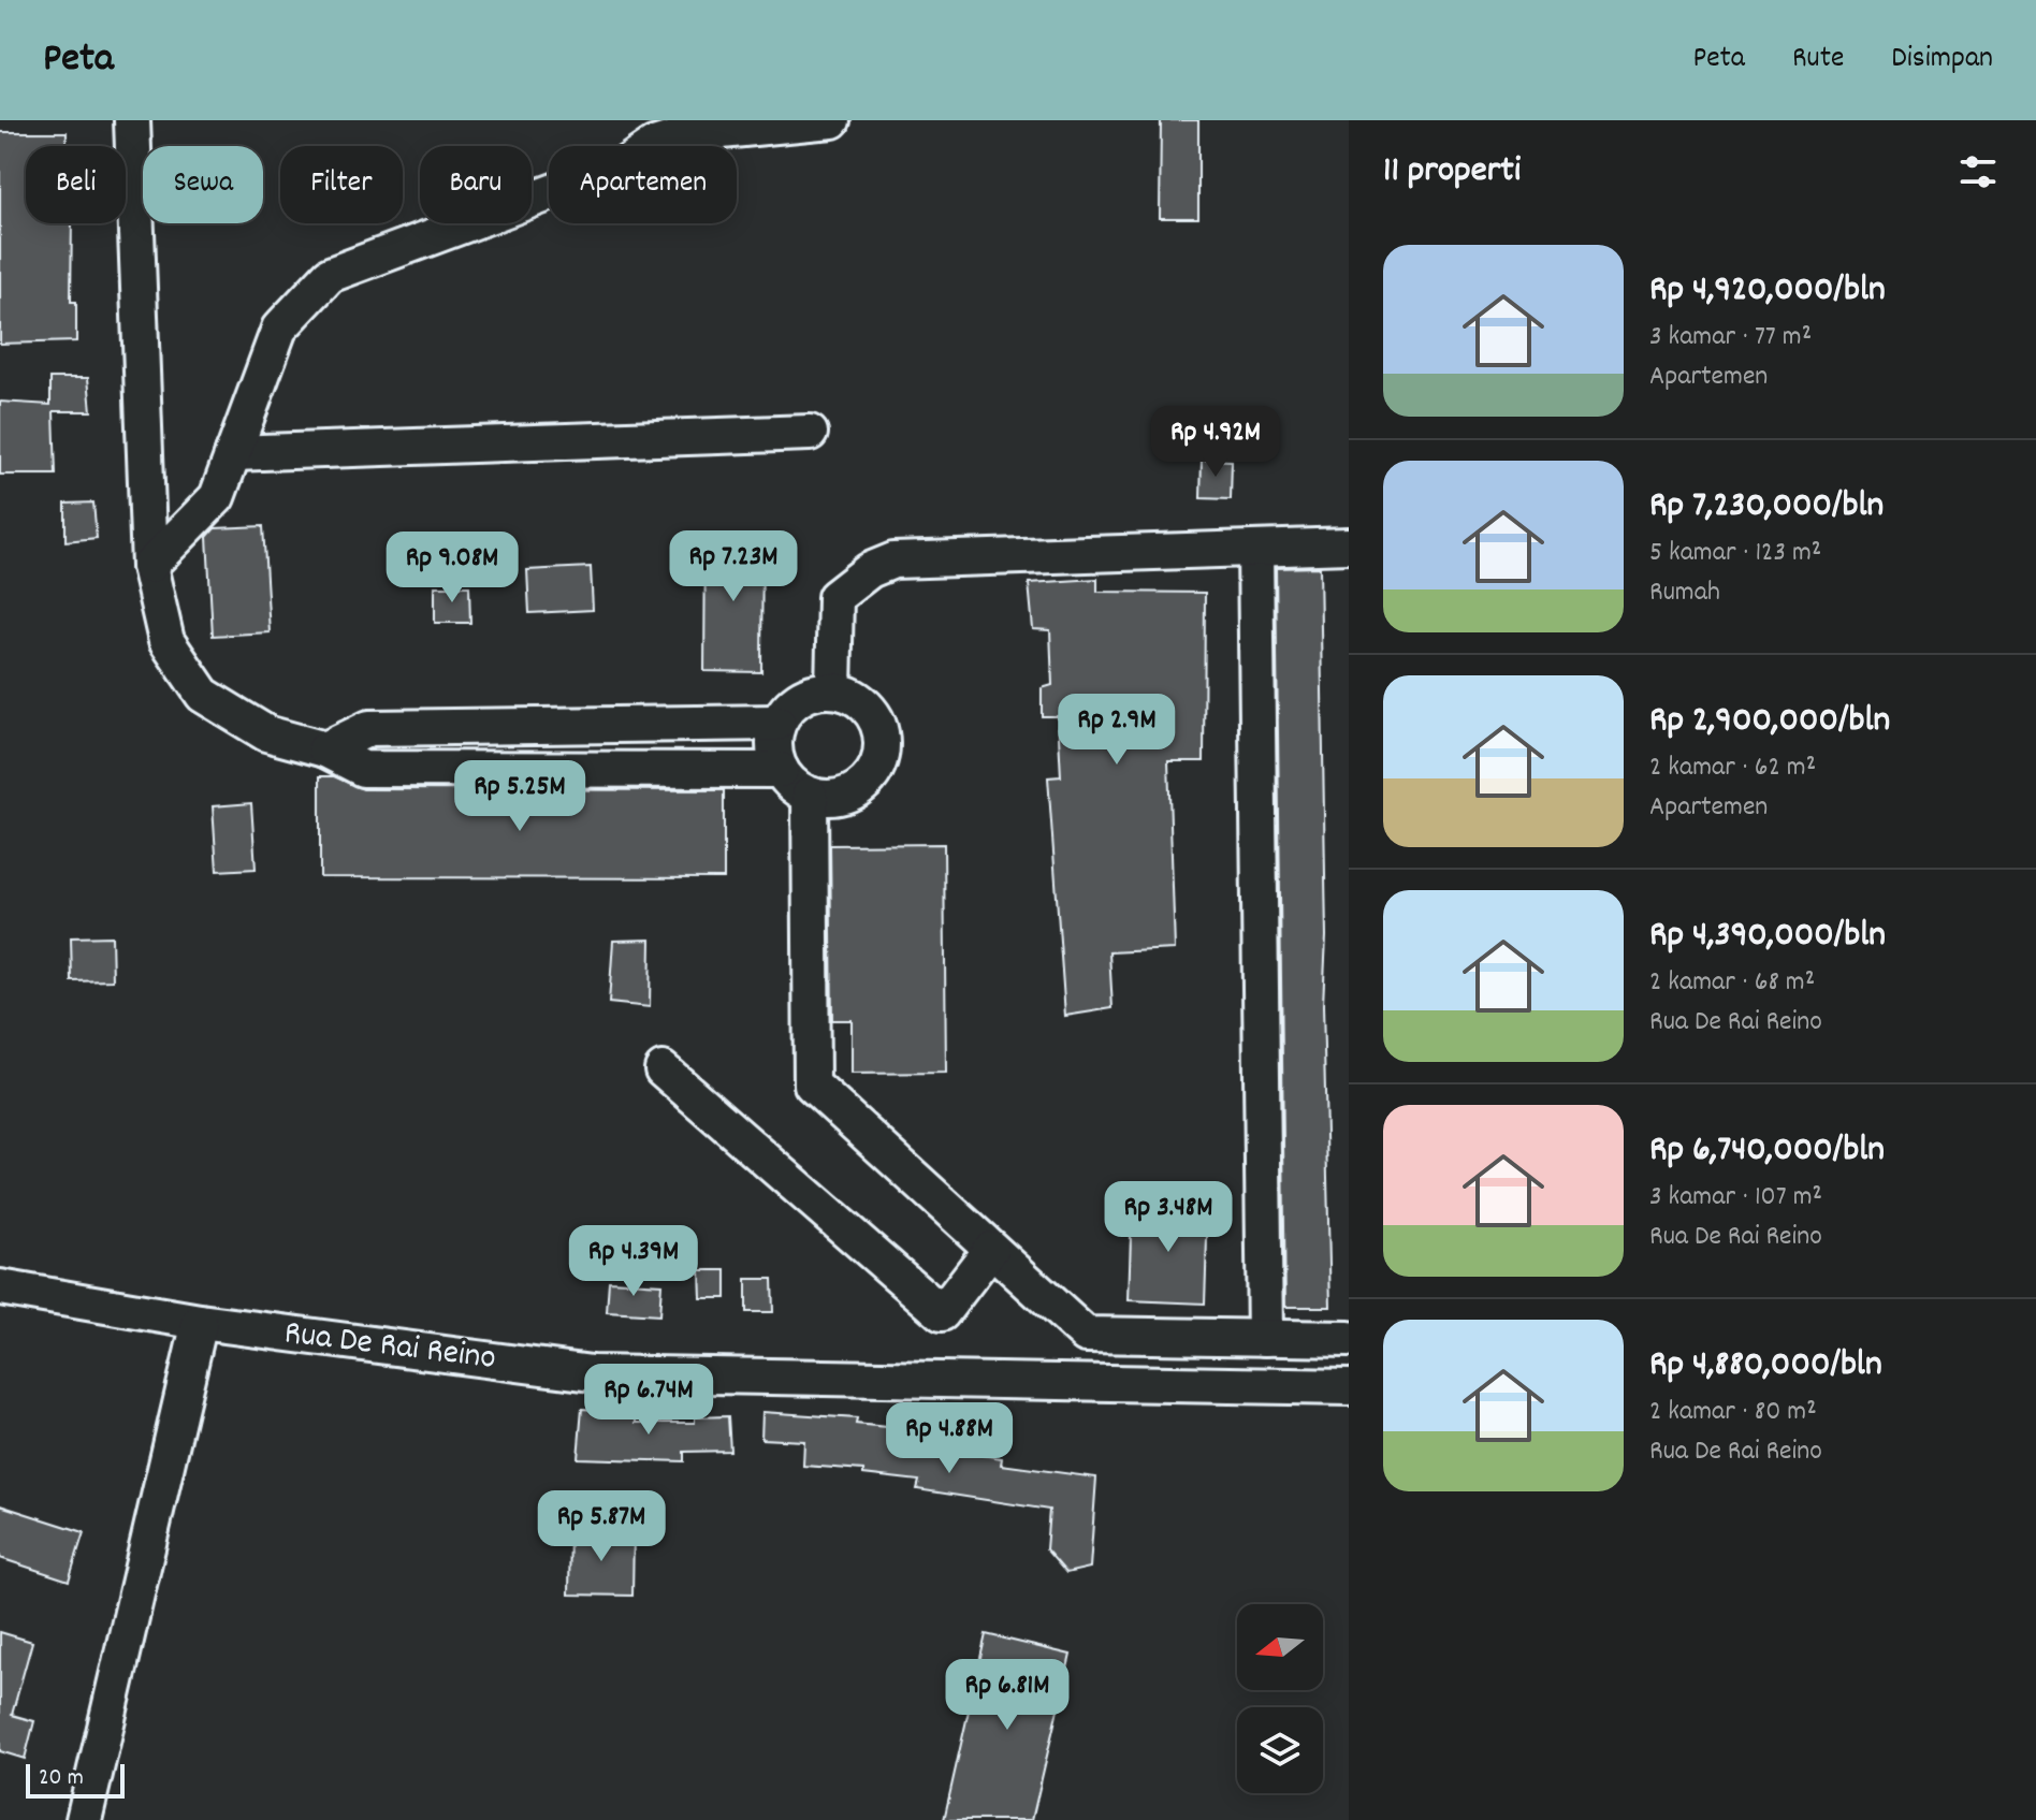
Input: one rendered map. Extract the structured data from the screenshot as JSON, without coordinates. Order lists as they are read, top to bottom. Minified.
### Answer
{"streets":{"street":["Rua De Rai Reino"]},"scale_bar":"20 m","north":"left","page":{"header":"Peta","nav":["Peta","Rute","Disimpan"],"heading":"11 properti","chip":["Beli","Sewa","Filter","Baru","Apartemen"],"list":[{"name":"Rp 4,920,000/bln","note":"3 kamar · 77 m² · Apartemen"},{"name":"Rp 7,230,000/bln","note":"5 kamar · 123 m² · Rumah"},{"name":"Rp 2,900,000/bln","note":"2 kamar · 62 m² · Apartemen"},{"name":"Rp 4,390,000/bln","note":"2 kamar · 68 m² · Rua De Rai Reino"},{"name":"Rp 6,740,000/bln","note":"3 kamar · 107 m² · Rua De Rai Reino"},{"name":"Rp 4,880,000/bln","note":"2 kamar · 80 m² · Rua De Rai Reino"}],"price":["Rp 4.92M","Rp 7.23M","Rp 9.08M","Rp 2.9M","Rp 5.25M","Rp 3.48M","Rp 4.39M","Rp 6.74M","Rp 4.88M","Rp 5.87M","Rp 6.81M"],"scale":"20 m"}}
